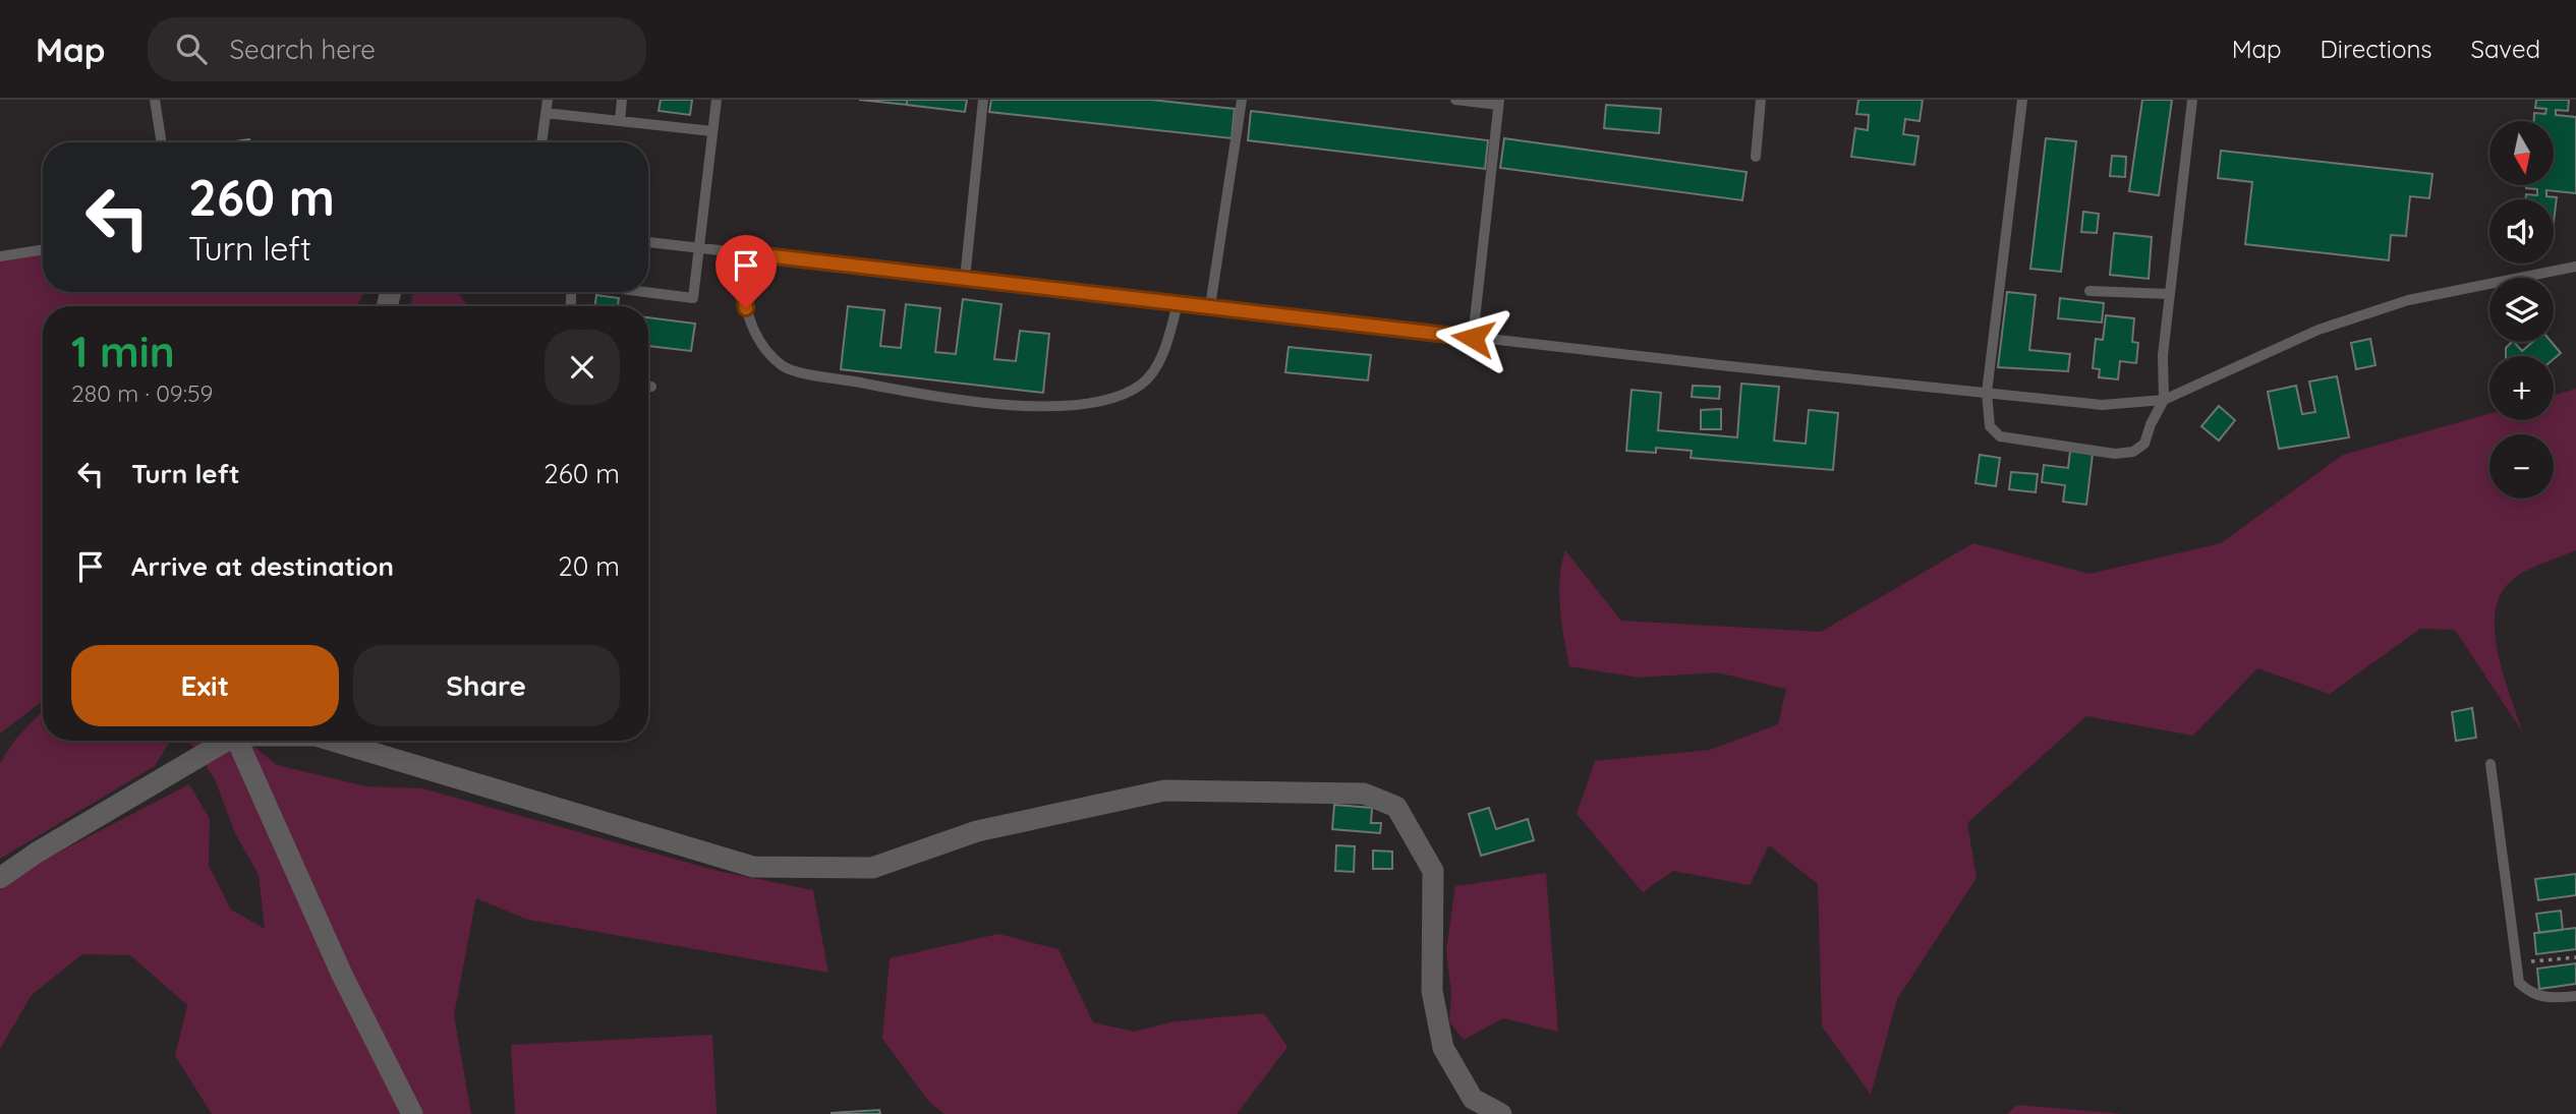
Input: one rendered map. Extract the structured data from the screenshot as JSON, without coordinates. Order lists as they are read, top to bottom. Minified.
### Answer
{"north":"bottom","page":{"header":"Map","search":"Search here","nav":["Map","Directions","Saved"],"map_buttons":["+","−"],"turn":["260 m","Turn left"],"heading":["1 min","280 m · 09:59"],"list":[{"name":"Turn left","value":"260 m"},{"name":"Arrive at destination","value":"20 m"}],"buttons":["Exit","Share"]}}
